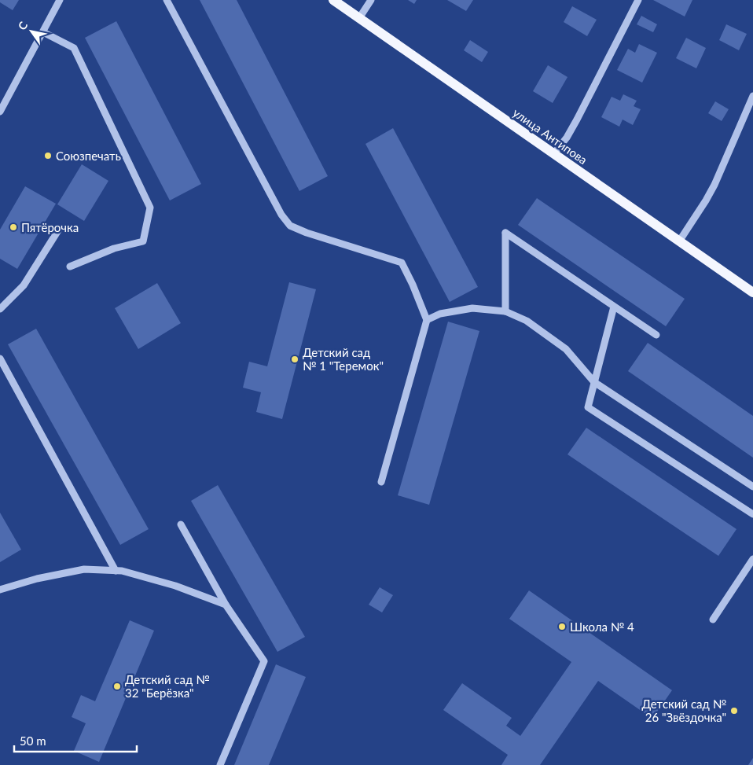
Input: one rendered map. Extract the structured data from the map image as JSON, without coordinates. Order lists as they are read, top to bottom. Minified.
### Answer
{"streets":{"main road":["улица Антипова"]},"places":["Союзпечать","Пятёрочка","Детский сад № 1 \"Теремок\"","Школа № 4","Детский сад № 32 \"Берёзка\"","Детский сад № 26 \"Звёздочка\""],"scale_bar":"50 m","north":"top left"}
